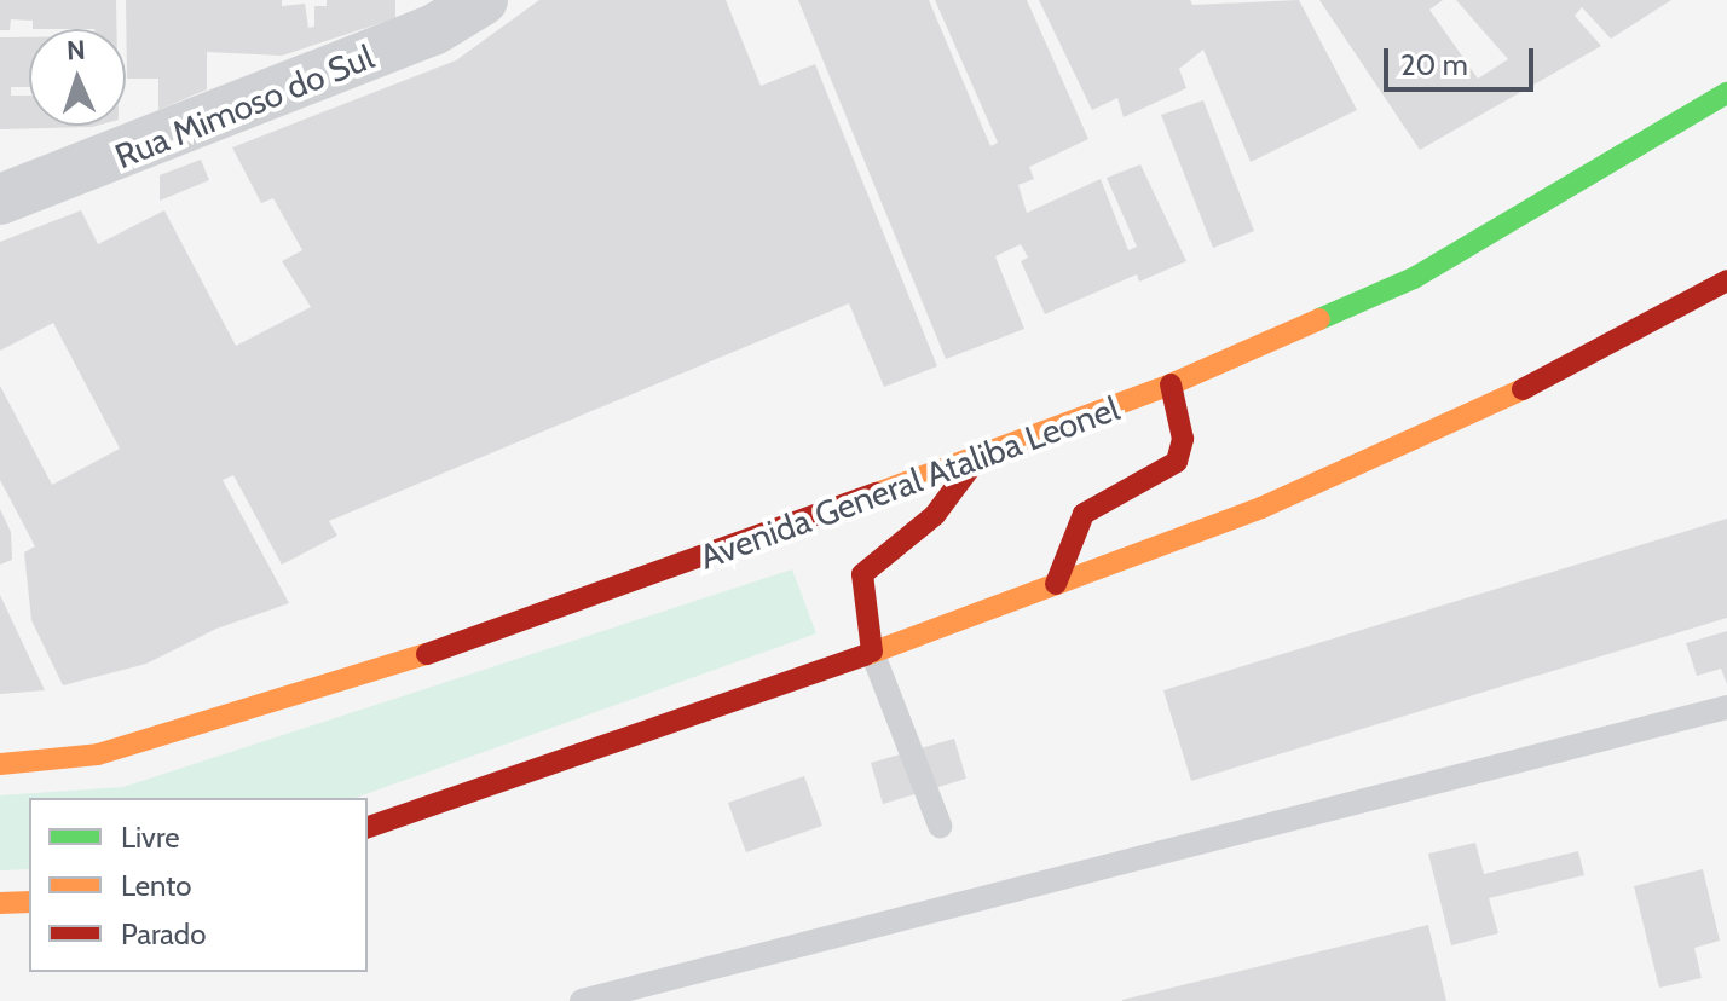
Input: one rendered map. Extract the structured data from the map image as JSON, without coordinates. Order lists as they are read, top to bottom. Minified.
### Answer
{"streets":{"main road":["Avenida General Ataliba Leonel"],"street":["Rua Mimoso do Sul"]},"legend":["Livre","Lento","Parado"],"scale_bar":"20 m","north":"top"}
